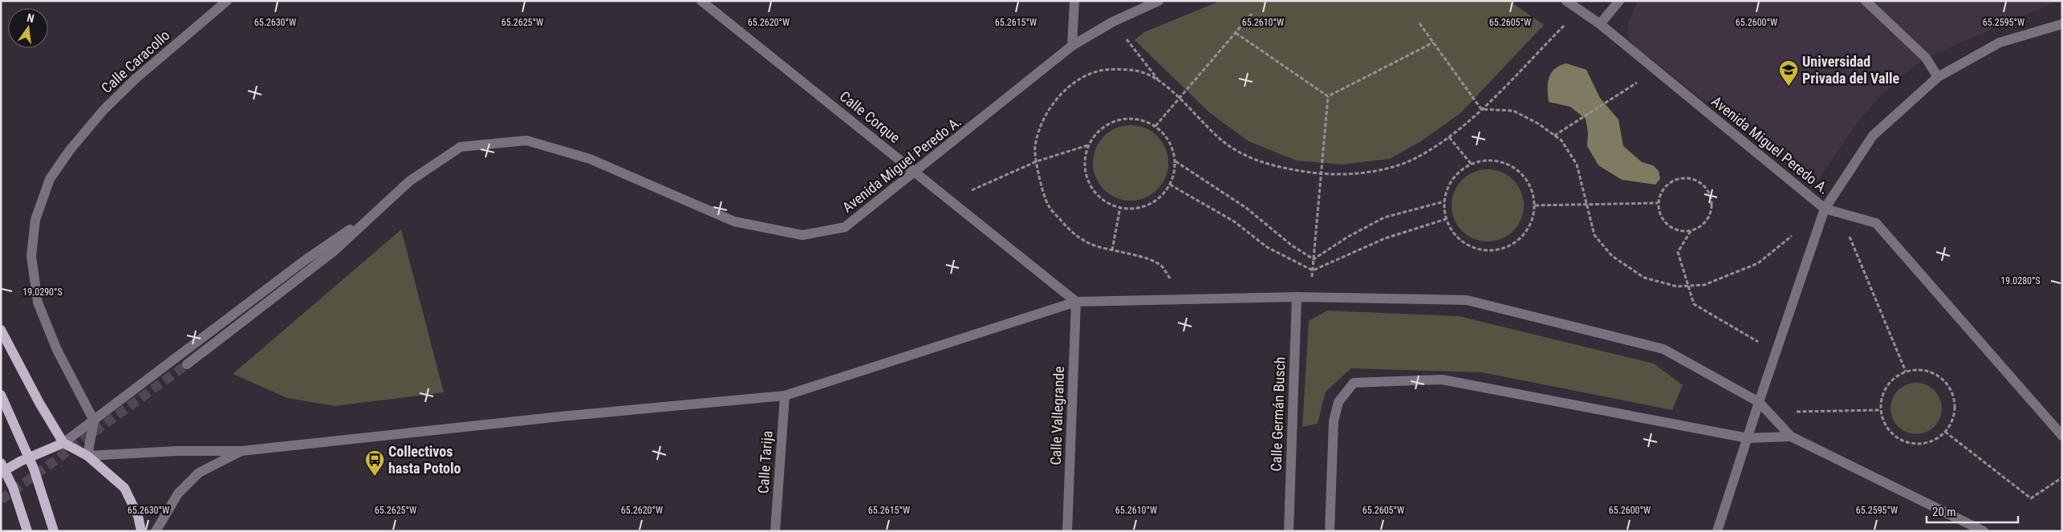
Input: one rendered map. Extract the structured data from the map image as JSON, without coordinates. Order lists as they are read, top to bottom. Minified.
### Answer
{"streets":{"street":["Calle Caracollo","Calle Corque","Avenida Miguel Peredo A.","Calle Germán Busch","Calle Vallegrande","Calle Tarija"]},"crossings":[["Calle Corque","Avenida Miguel Peredo A."],["Calle Corque","Calle Vallegrande"]],"places":{"school or university":["Universidad Privada del Valle"],"bus stop":["Collectivos hasta Potolo"]},"scale_bar":"20 m","north":"top","coordinates":["65.2630°W","65.2625°W","65.2620°W","65.2615°W","65.2610°W","65.2605°W","65.2600°W","65.2595°W","19.0280°S","19.0290°S"]}
